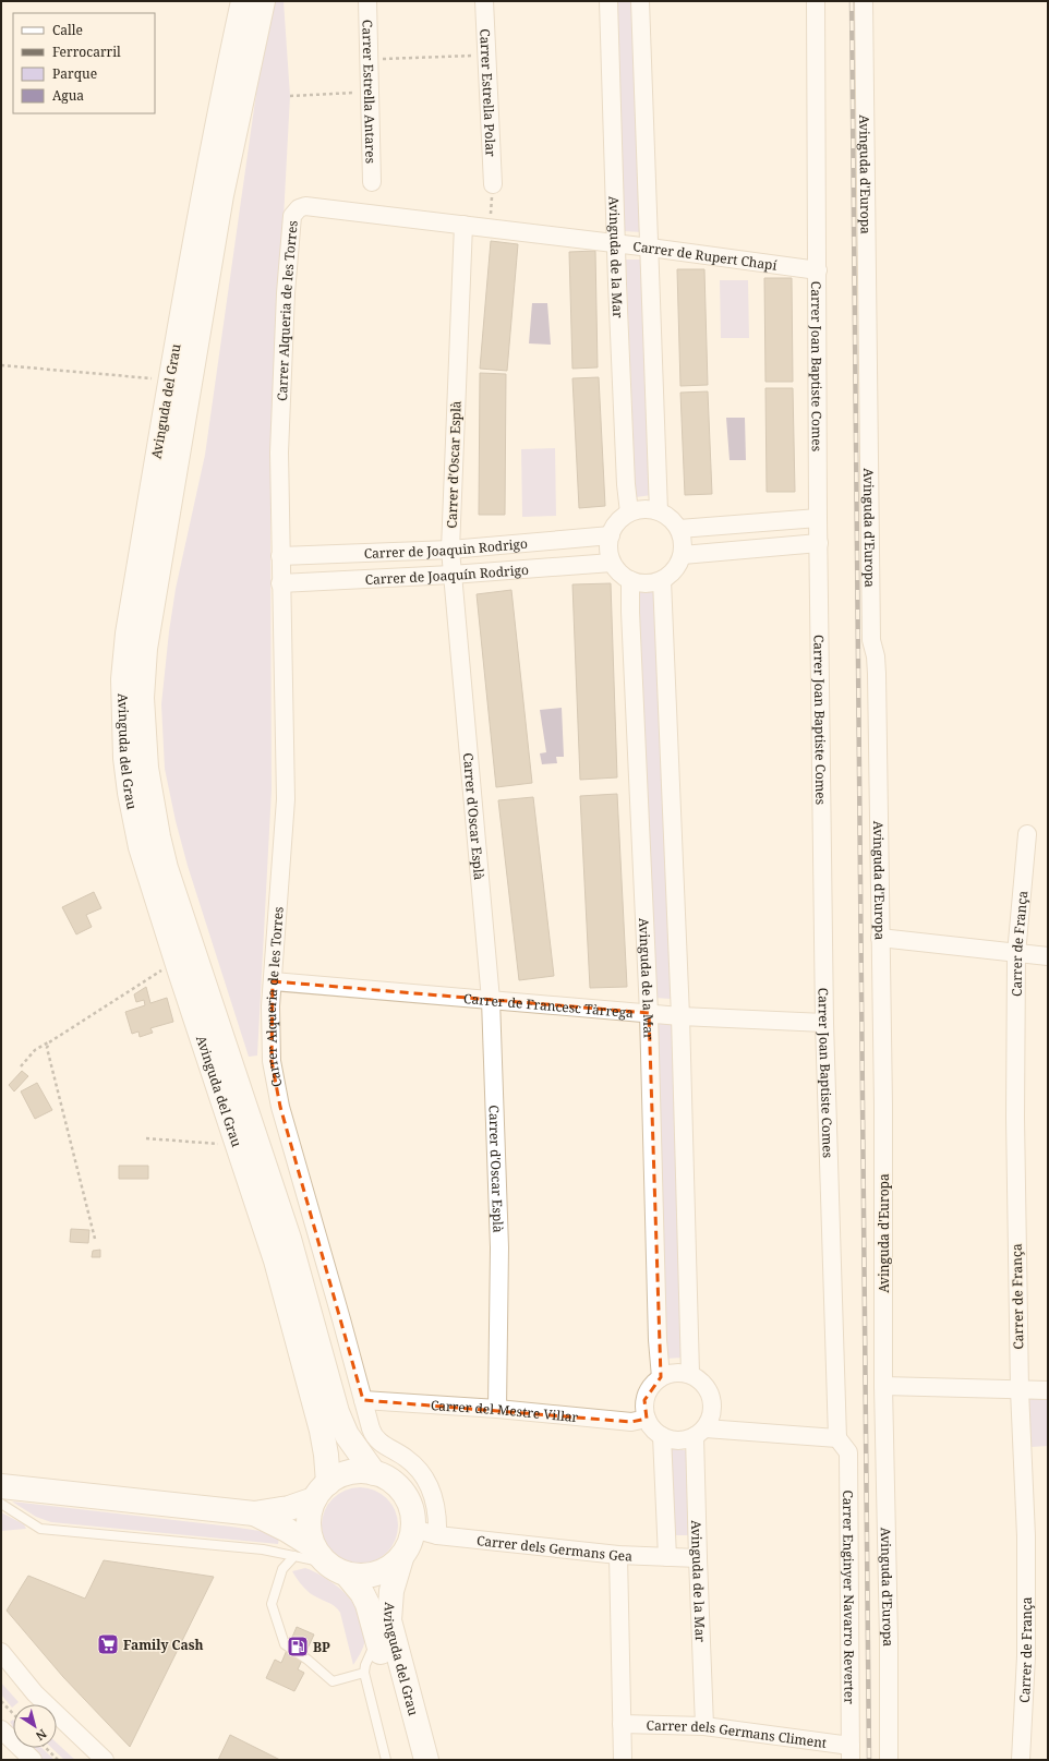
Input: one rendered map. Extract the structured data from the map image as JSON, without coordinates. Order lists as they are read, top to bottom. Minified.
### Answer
{"streets":{"main road":["Avinguda del Grau"],"street":["Carrer Estrella Antares","Carrer Estrella Polar","Avinguda d'Europa","Carrer de Rupert Chapí","Avinguda de la Mar","Carrer Alqueria de les Torres","Carrer Joan Baptiste Comes","Carrer d'Oscar Esplà","Carrer de Joaquin Rodrigo","Carrer de Joaquín Rodrigo","Carrer de França","Carrer de Francesc Tàrrega","Carrer del Mestre Villar","Carrer dels Germans Gea","Carrer Enginyer Navarro Reverter","Carrer dels Germans Climent"]},"crossings":[["Carrer de Rupert Chapí","Avinguda de la Mar"],["Carrer de Rupert Chapí","Carrer Alqueria de les Torres"],["Carrer de Rupert Chapí","Carrer Joan Baptiste Comes"],["Carrer de Rupert Chapí","Carrer d'Oscar Esplà"],["Avinguda de la Mar","Carrer de Joaquin Rodrigo"],["Avinguda de la Mar","Carrer de Joaquín Rodrigo"],["Avinguda de la Mar","Carrer de Francesc Tàrrega"],["Avinguda de la Mar","Carrer del Mestre Villar"],["Avinguda de la Mar","Carrer dels Germans Gea"],["Avinguda de la Mar","Carrer dels Germans Climent"],["Carrer Alqueria de les Torres","Carrer d'Oscar Esplà"],["Carrer Alqueria de les Torres","Carrer de Joaquin Rodrigo"],["Carrer Alqueria de les Torres","Carrer de Joaquín Rodrigo"],["Carrer Alqueria de les Torres","Carrer de Francesc Tàrrega"],["Carrer Alqueria de les Torres","Carrer del Mestre Villar"],["Carrer Joan Baptiste Comes","Carrer de Francesc Tàrrega"],["Carrer Joan Baptiste Comes","Carrer Enginyer Navarro Reverter"],["Avinguda del Grau","Carrer dels Germans Gea"],["Carrer d'Oscar Esplà","Carrer de Joaquin Rodrigo"],["Carrer d'Oscar Esplà","Carrer de Joaquín Rodrigo"],["Carrer d'Oscar Esplà","Carrer de Francesc Tàrrega"],["Carrer d'Oscar Esplà","Carrer del Mestre Villar"],["Carrer de Joaquin Rodrigo","Carrer de Joaquín Rodrigo"],["Carrer Enginyer Navarro Reverter","Carrer dels Germans Climent"]],"places":{"supermarket":["Family Cash"],"fuel station":["BP"]},"legend":["Calle","Ferrocarril","Parque","Agua"],"north":"bottom right"}
